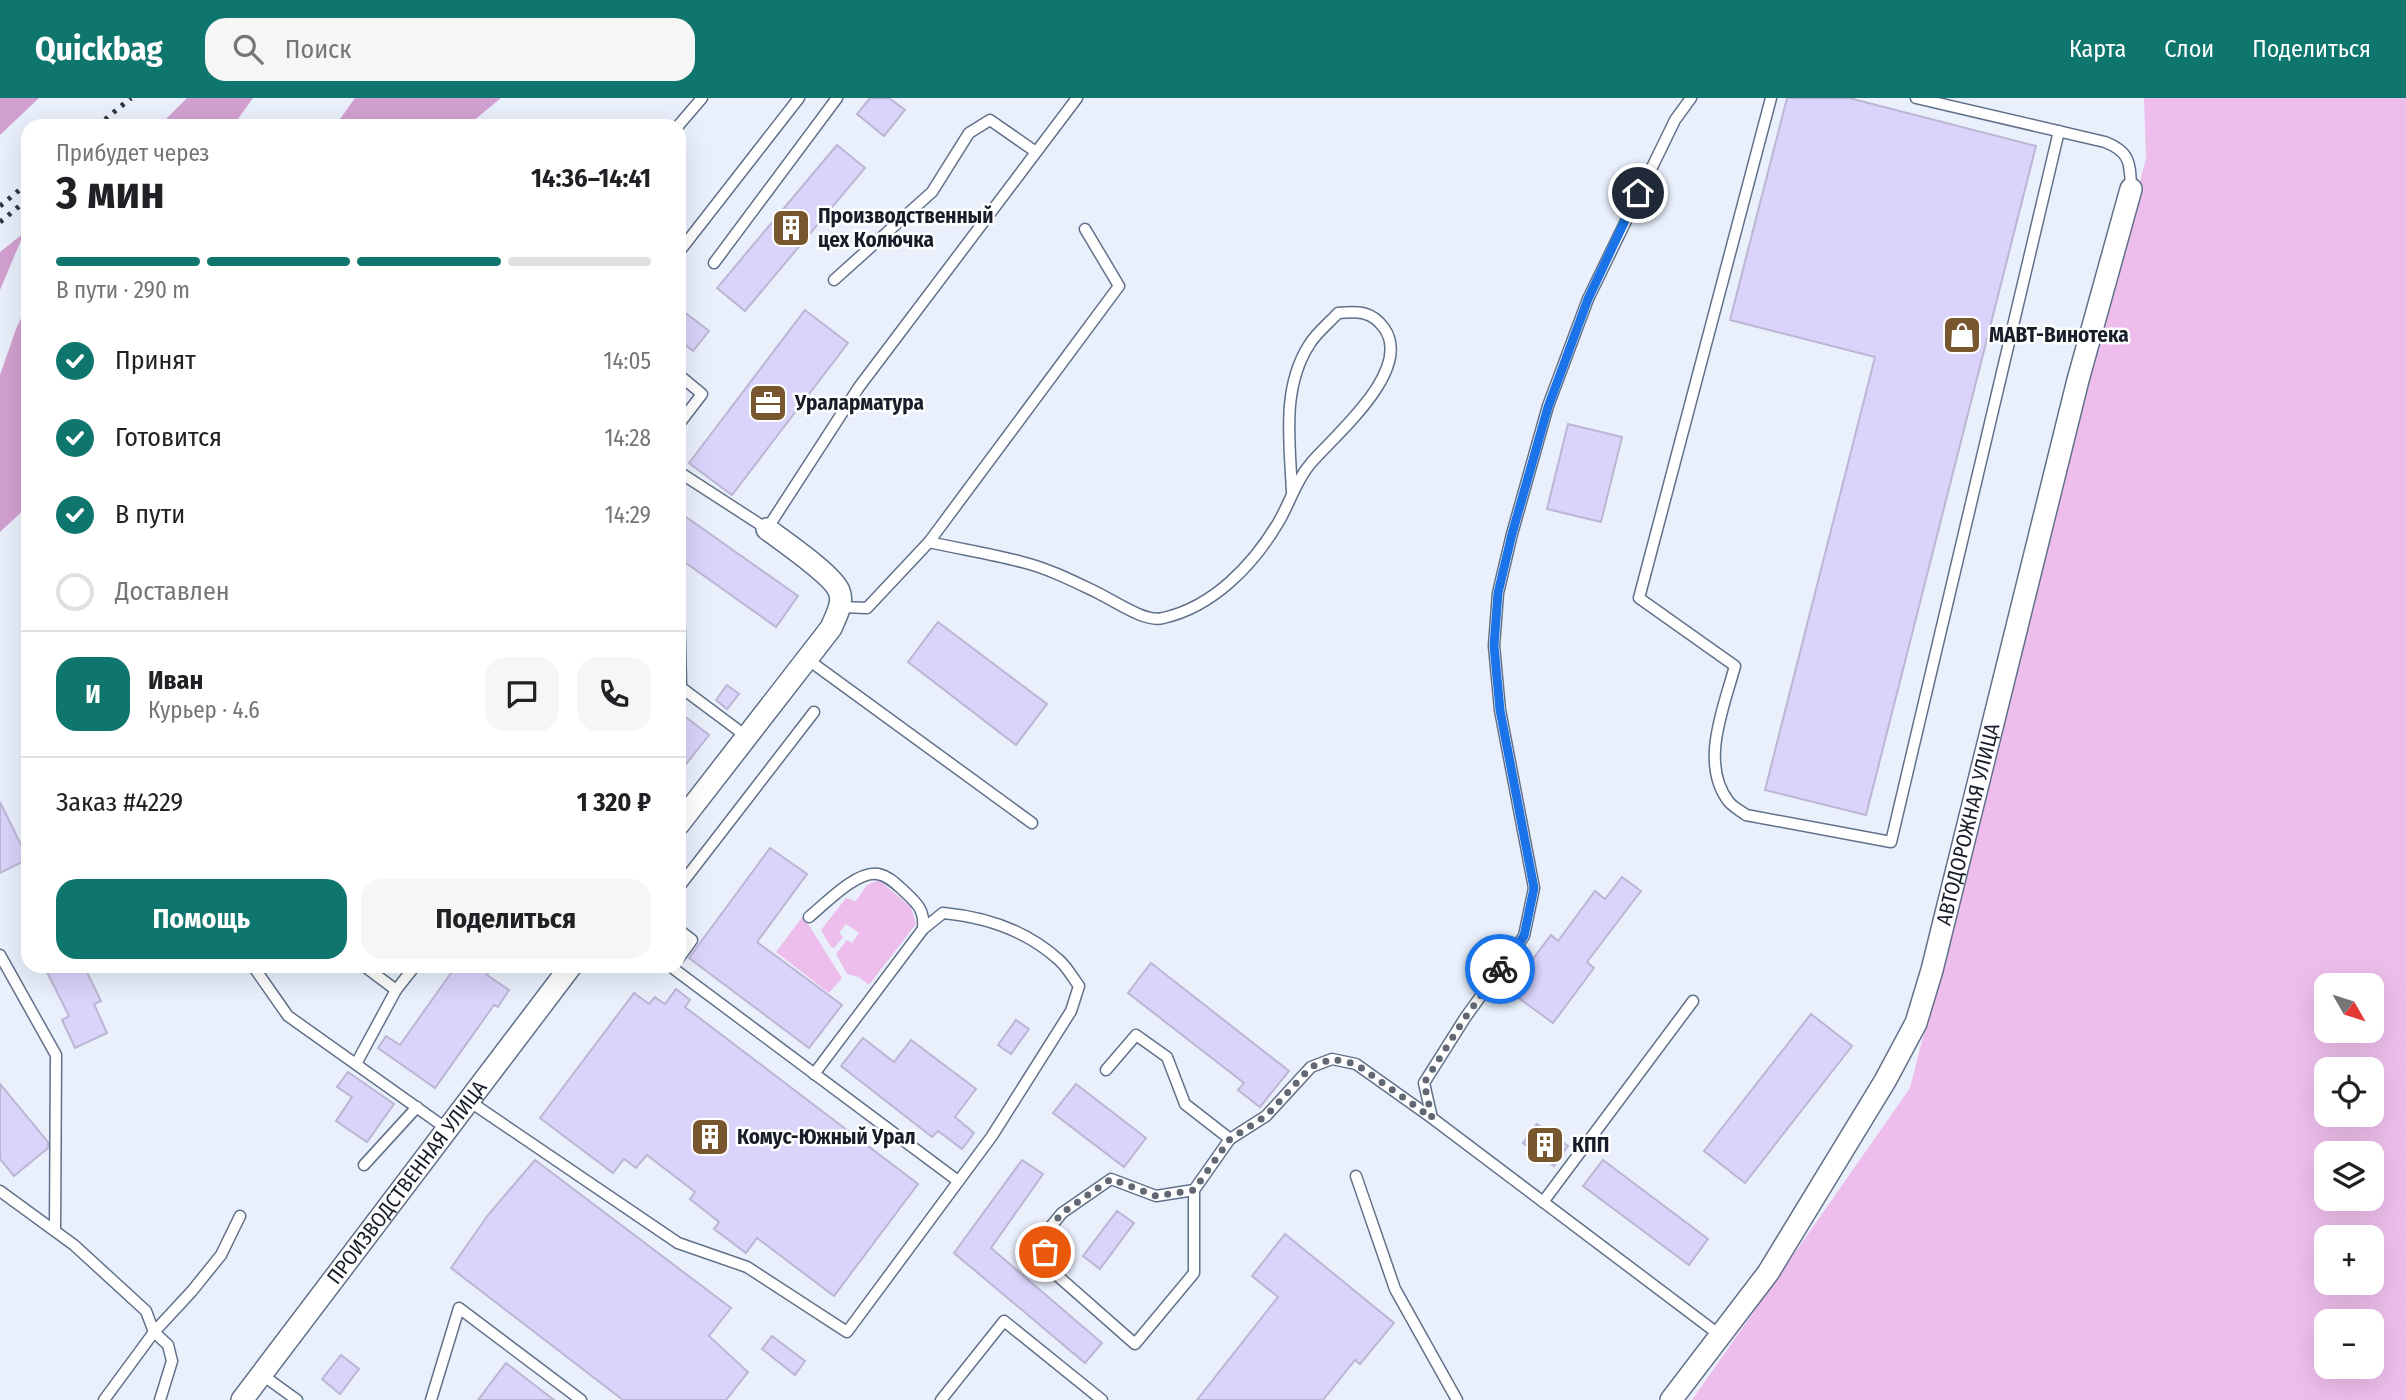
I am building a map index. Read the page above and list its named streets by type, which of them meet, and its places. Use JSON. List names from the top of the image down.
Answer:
{
  "streets": {
    "street": ["АВТОДОРОЖНАЯ УЛИЦА", "ПРОИЗВОДСТВЕННАЯ УЛИЦА"]
  },
  "places": {
    "building": ["Производственный цех Колючка", "Комус-Южный Урал", "КПП"],
    "shop": ["МАВТ-Винотека"],
    "office": ["Ураларматура"]
  },
  "north": "bottom right",
  "page": {
    "header": "Quickbag",
    "search": "Поиск",
    "nav": ["Карта", "Слои", "Поделиться"],
    "heading": ["3 мин", "Прибудет через", "14:36–14:41"],
    "panel": [
      "Иван",
      "Курьер · 4.6",
      "Заказ #4229",
      "1 320 ₽"
    ],
    "bar": "В пути · 290 m",
    "list": [
      ["Принят", "14:05"],
      ["Готовится", "14:28"],
      ["В пути", "14:29"],
      "Доставлен"
    ],
    "round": "И",
    "buttons": ["Помощь", "Поделиться"],
    "map_buttons": ["+", "−"]
  }
}
